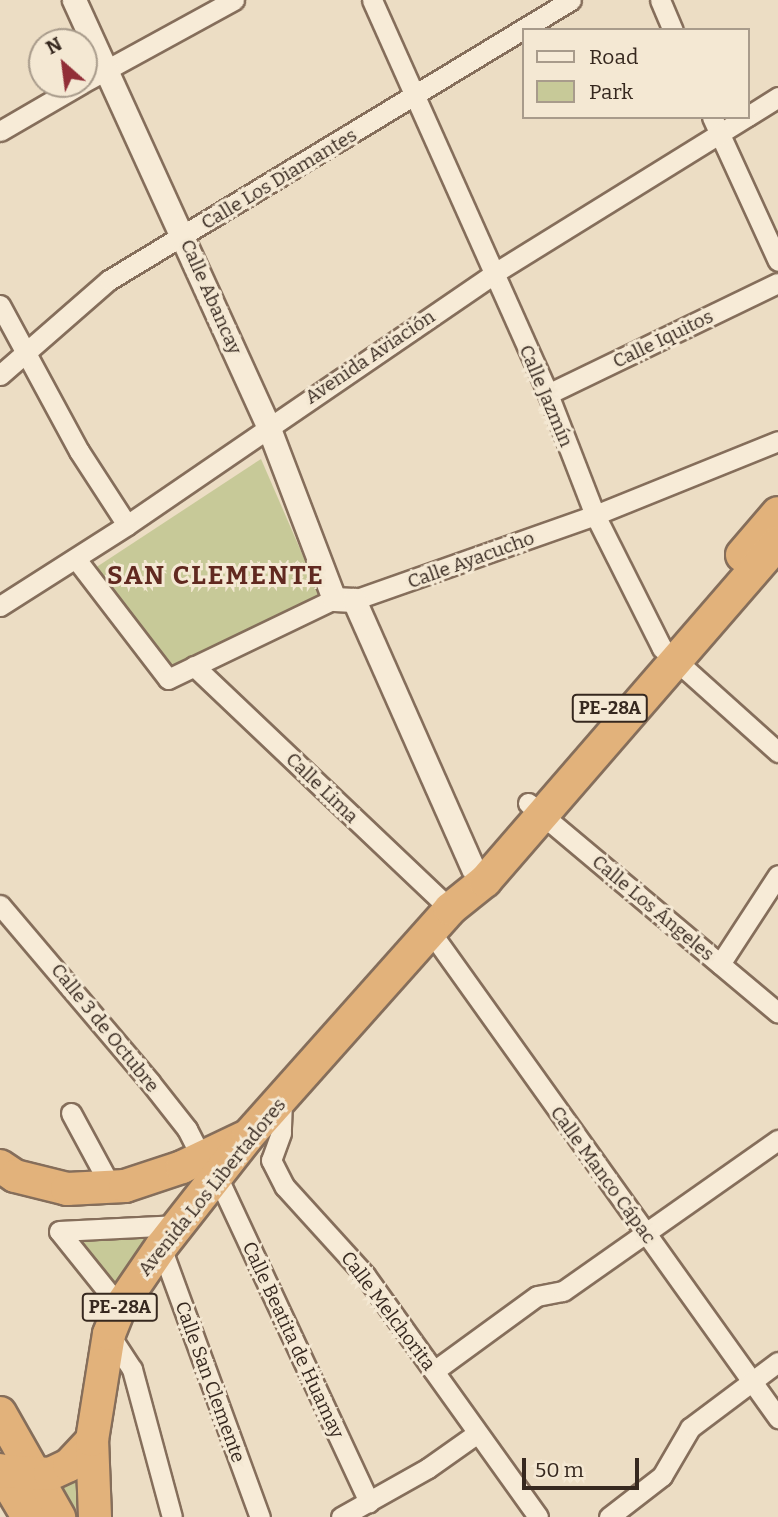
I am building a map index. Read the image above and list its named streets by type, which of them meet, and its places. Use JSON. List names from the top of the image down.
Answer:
{
  "streets": {
    "highway": ["PE-28A", "Avenida Los Libertadores"],
    "street": [
      "Calle Los Diamantes",
      "Calle Abancay",
      "Calle Iquitos",
      "Avenida Aviación",
      "Calle Jazmín",
      "Calle Ayacucho",
      "Calle Lima",
      "Calle Los Ángeles",
      "Calle 3 de Octubre",
      "Calle Manco Cápac",
      "Calle Melchorita",
      "Calle Beatita de Huamay",
      "Calle San Clemente"
    ]
  },
  "crossings": [
    ["Calle Los Diamantes", "Calle Abancay"],
    ["Calle Los Diamantes", "Calle Jazmín"],
    ["Calle Abancay", "Avenida Aviación"],
    ["Calle Abancay", "Calle Ayacucho"],
    ["Calle Abancay", "Avenida Los Libertadores"],
    ["Calle Iquitos", "Calle Jazmín"],
    ["Avenida Aviación", "Calle Jazmín"],
    ["Avenida Aviación", "Calle Ayacucho"],
    ["Calle Jazmín", "Calle Ayacucho"],
    ["Calle Jazmín", "Avenida Los Libertadores"],
    ["Calle Ayacucho", "Calle Lima"],
    ["Calle Lima", "Calle Manco Cápac"],
    ["Calle Lima", "Avenida Los Libertadores"],
    ["Calle Los Ángeles", "Avenida Los Libertadores"],
    ["Calle 3 de Octubre", "Avenida Los Libertadores"],
    ["Calle 3 de Octubre", "Calle Beatita de Huamay"],
    ["Calle Manco Cápac", "Avenida Los Libertadores"],
    ["Avenida Los Libertadores", "Calle Melchorita"],
    ["Avenida Los Libertadores", "Calle Beatita de Huamay"],
    ["Avenida Los Libertadores", "Calle San Clemente"]
  ],
  "districts": ["SAN CLEMENTE"],
  "legend": ["Road", "Park"],
  "scale_bar": "50 m",
  "north": "top left"
}
